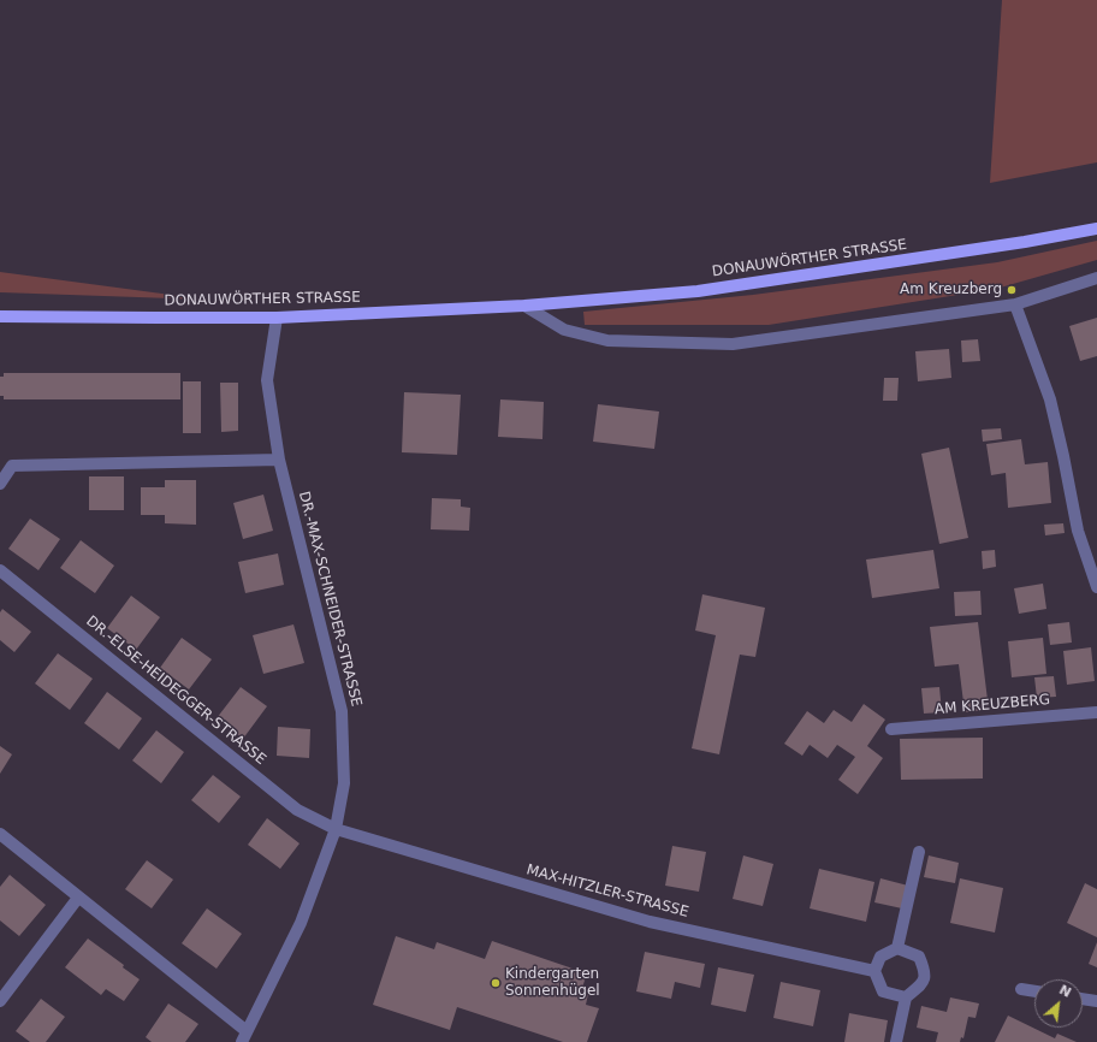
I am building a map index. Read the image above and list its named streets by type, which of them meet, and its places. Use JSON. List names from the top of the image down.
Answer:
{
  "streets": {
    "main road": ["DONAUWÖRTHER STRASSE"],
    "street": [
      "DR.-MAX-SCHNEIDER-STRASSE",
      "DR.-ELSE-HEIDEGGER-STRASSE",
      "AM KREUZBERG",
      "MAX-HITZLER-STRASSE"
    ]
  },
  "crossings": [
    ["DONAUWÖRTHER STRASSE", "DR.-MAX-SCHNEIDER-STRASSE"],
    ["DR.-MAX-SCHNEIDER-STRASSE", "DR.-ELSE-HEIDEGGER-STRASSE"],
    ["DR.-MAX-SCHNEIDER-STRASSE", "MAX-HITZLER-STRASSE"],
    ["DR.-ELSE-HEIDEGGER-STRASSE", "MAX-HITZLER-STRASSE"]
  ],
  "places": ["Am Kreuzberg", "Kindergarten Sonnenhügel"],
  "north": "top right"
}
